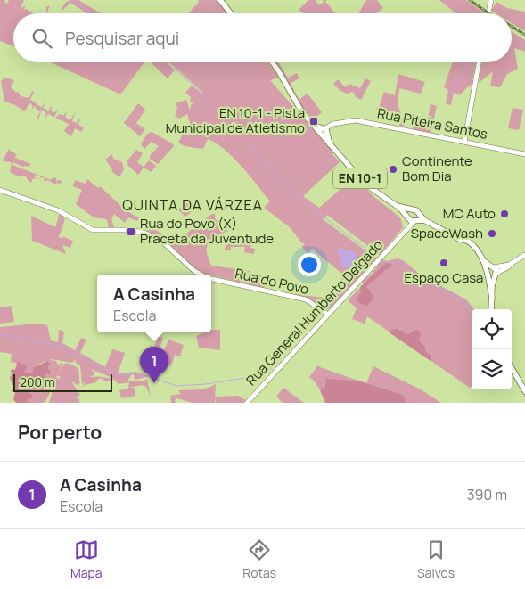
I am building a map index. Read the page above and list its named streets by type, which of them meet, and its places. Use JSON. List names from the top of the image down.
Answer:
{
  "streets": {
    "main road": ["EN 10-1"],
    "street": ["Rua Piteira Santos", "Rua do Povo", "Rua General Humberto Delgado"]
  },
  "crossings": [
    ["Rua Piteira Santos", "EN 10-1"],
    ["EN 10-1", "Rua General Humberto Delgado"],
    ["Rua do Povo", "Rua General Humberto Delgado"]
  ],
  "districts": ["QUINTA DA VÁRZEA"],
  "places": {
    "transit": ["EN 10-1 - Pista Municipal de Atletismo", "Rua do Povo (X) Praceta da Juventude"],
    "other": [
      "Continente Bom Dia",
      "MC Auto",
      "SpaceWash",
      "Espaço Casa"
    ]
  },
  "scale_bar": "200 m",
  "page": {
    "search": "Pesquisar aqui",
    "popup": ["A Casinha", "Escola"],
    "pins": "1",
    "scale": "200 m",
    "heading": "Por perto",
    "list": [
      {
        "mark": "1",
        "name": "A Casinha",
        "note": "Escola",
        "value": "390 m"
      }
    ],
    "nav": ["Mapa", "Rotas", "Salvos"]
  }
}
